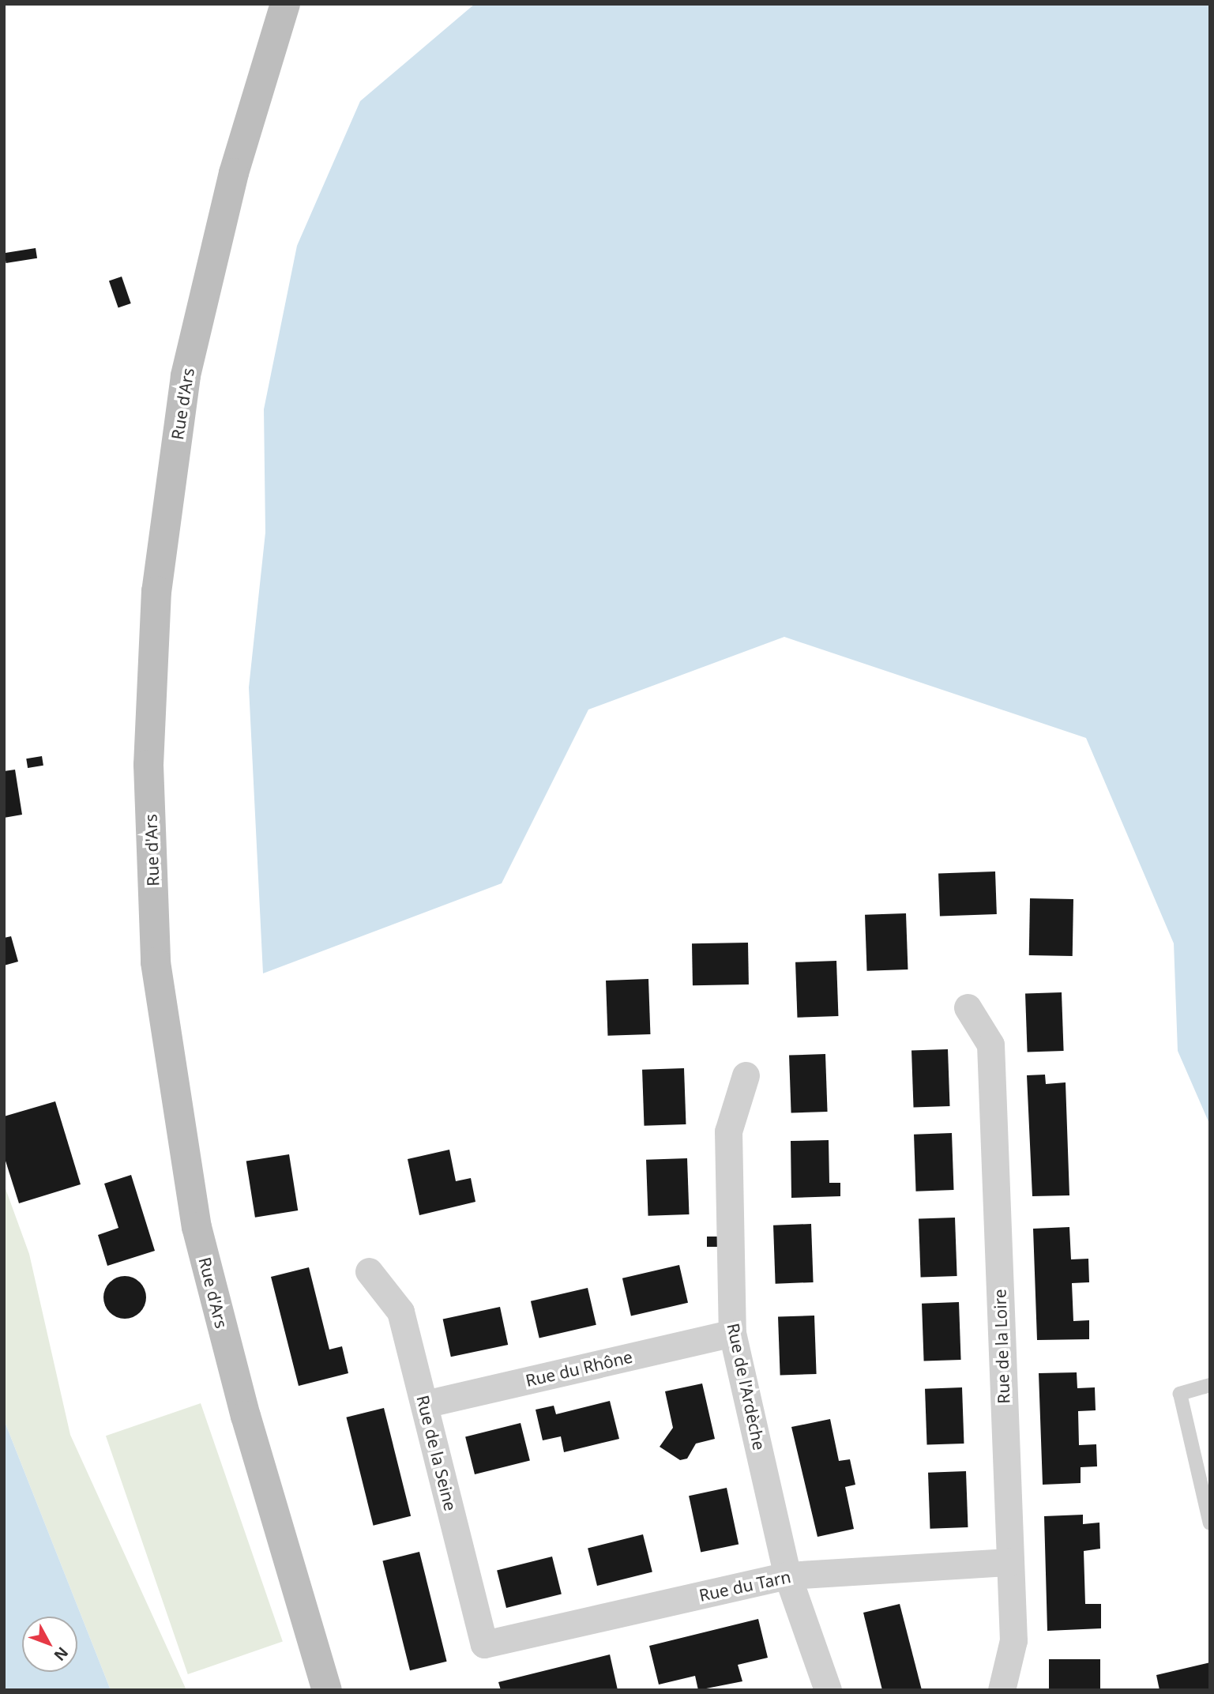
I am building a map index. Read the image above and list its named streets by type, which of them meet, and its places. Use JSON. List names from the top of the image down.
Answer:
{
  "streets": {
    "main road": ["Rue d'Ars"],
    "street": [
      "Rue de la Loire",
      "Rue du Rhône",
      "Rue de l'Ardèche",
      "Rue de la Seine",
      "Rue du Tarn"
    ]
  },
  "crossings": [
    ["Rue de la Loire", "Rue du Tarn"],
    ["Rue du Rhône", "Rue de l'Ardèche"],
    ["Rue du Rhône", "Rue de la Seine"],
    ["Rue de l'Ardèche", "Rue du Tarn"],
    ["Rue de la Seine", "Rue du Tarn"]
  ],
  "north": "bottom right"
}
